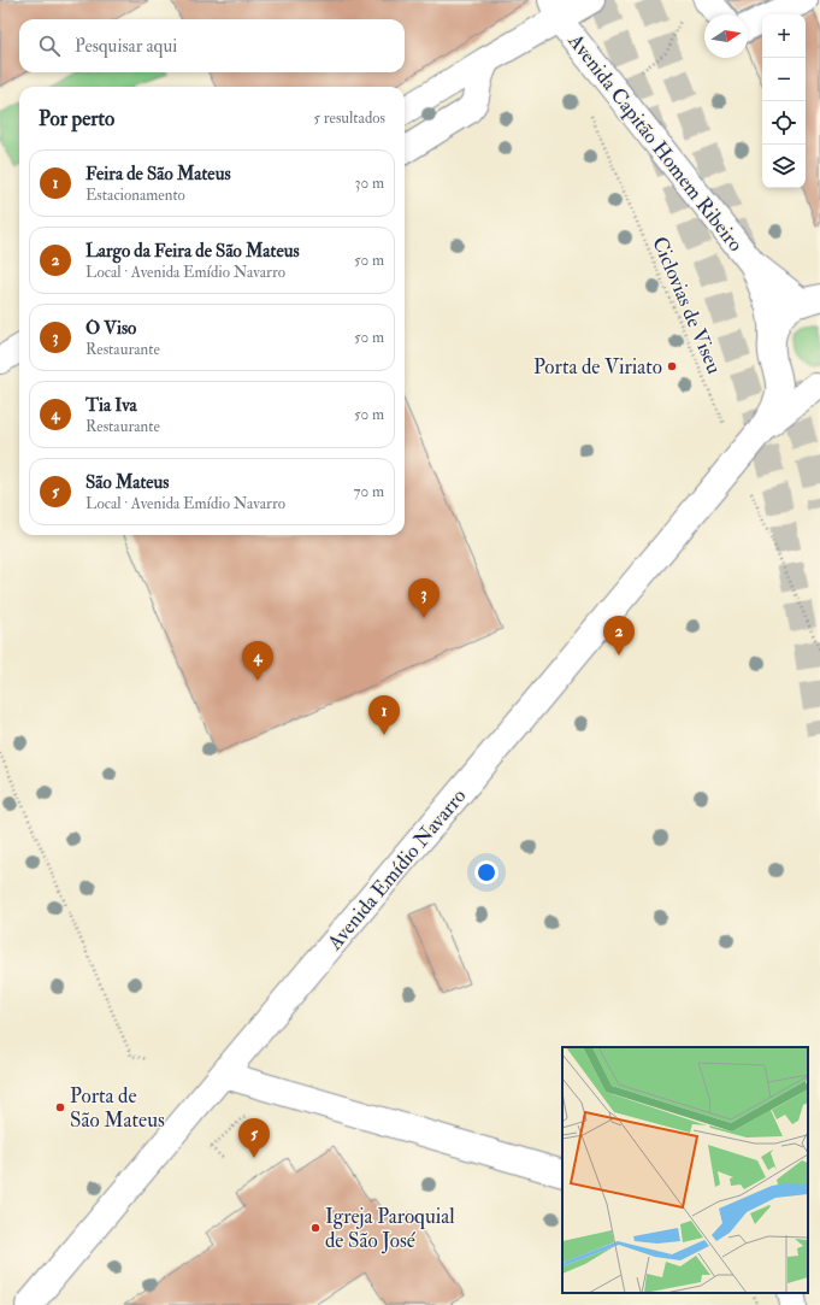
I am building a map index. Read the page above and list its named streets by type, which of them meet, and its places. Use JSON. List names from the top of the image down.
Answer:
{
  "streets": {
    "main road": ["Avenida Capitão Homem Ribeiro", "Avenida Emídio Navarro"],
    "path": ["Ciclovias de Viseu"]
  },
  "crossings": [
    ["Avenida Capitão Homem Ribeiro", "Ciclovias de Viseu"],
    ["Ciclovias de Viseu", "Avenida Emídio Navarro"]
  ],
  "places": ["Porta de Viriato", "Porta de São Mateus", "Igreja Paroquial de São José"],
  "north": "right",
  "page": {
    "map_buttons": ["+", "−"],
    "search": "Pesquisar aqui",
    "heading": ["Por perto", "5 resultados"],
    "list": [
      {
        "mark": "1",
        "name": "Feira de São Mateus",
        "note": "Estacionamento",
        "value": "30 m"
      },
      {
        "mark": "2",
        "name": "Largo da Feira de São Mateus",
        "note": "Local · Avenida Emídio Navarro",
        "value": "50 m"
      },
      {
        "mark": "3",
        "name": "O Viso",
        "note": "Restaurante",
        "value": "50 m"
      },
      {
        "mark": "4",
        "name": "Tia Iva",
        "note": "Restaurante",
        "value": "50 m"
      },
      {
        "mark": "5",
        "name": "São Mateus",
        "note": "Local · Avenida Emídio Navarro",
        "value": "70 m"
      }
    ],
    "pins": [
      "3",
      "2",
      "4",
      "1",
      "5"
    ]
  }
}
